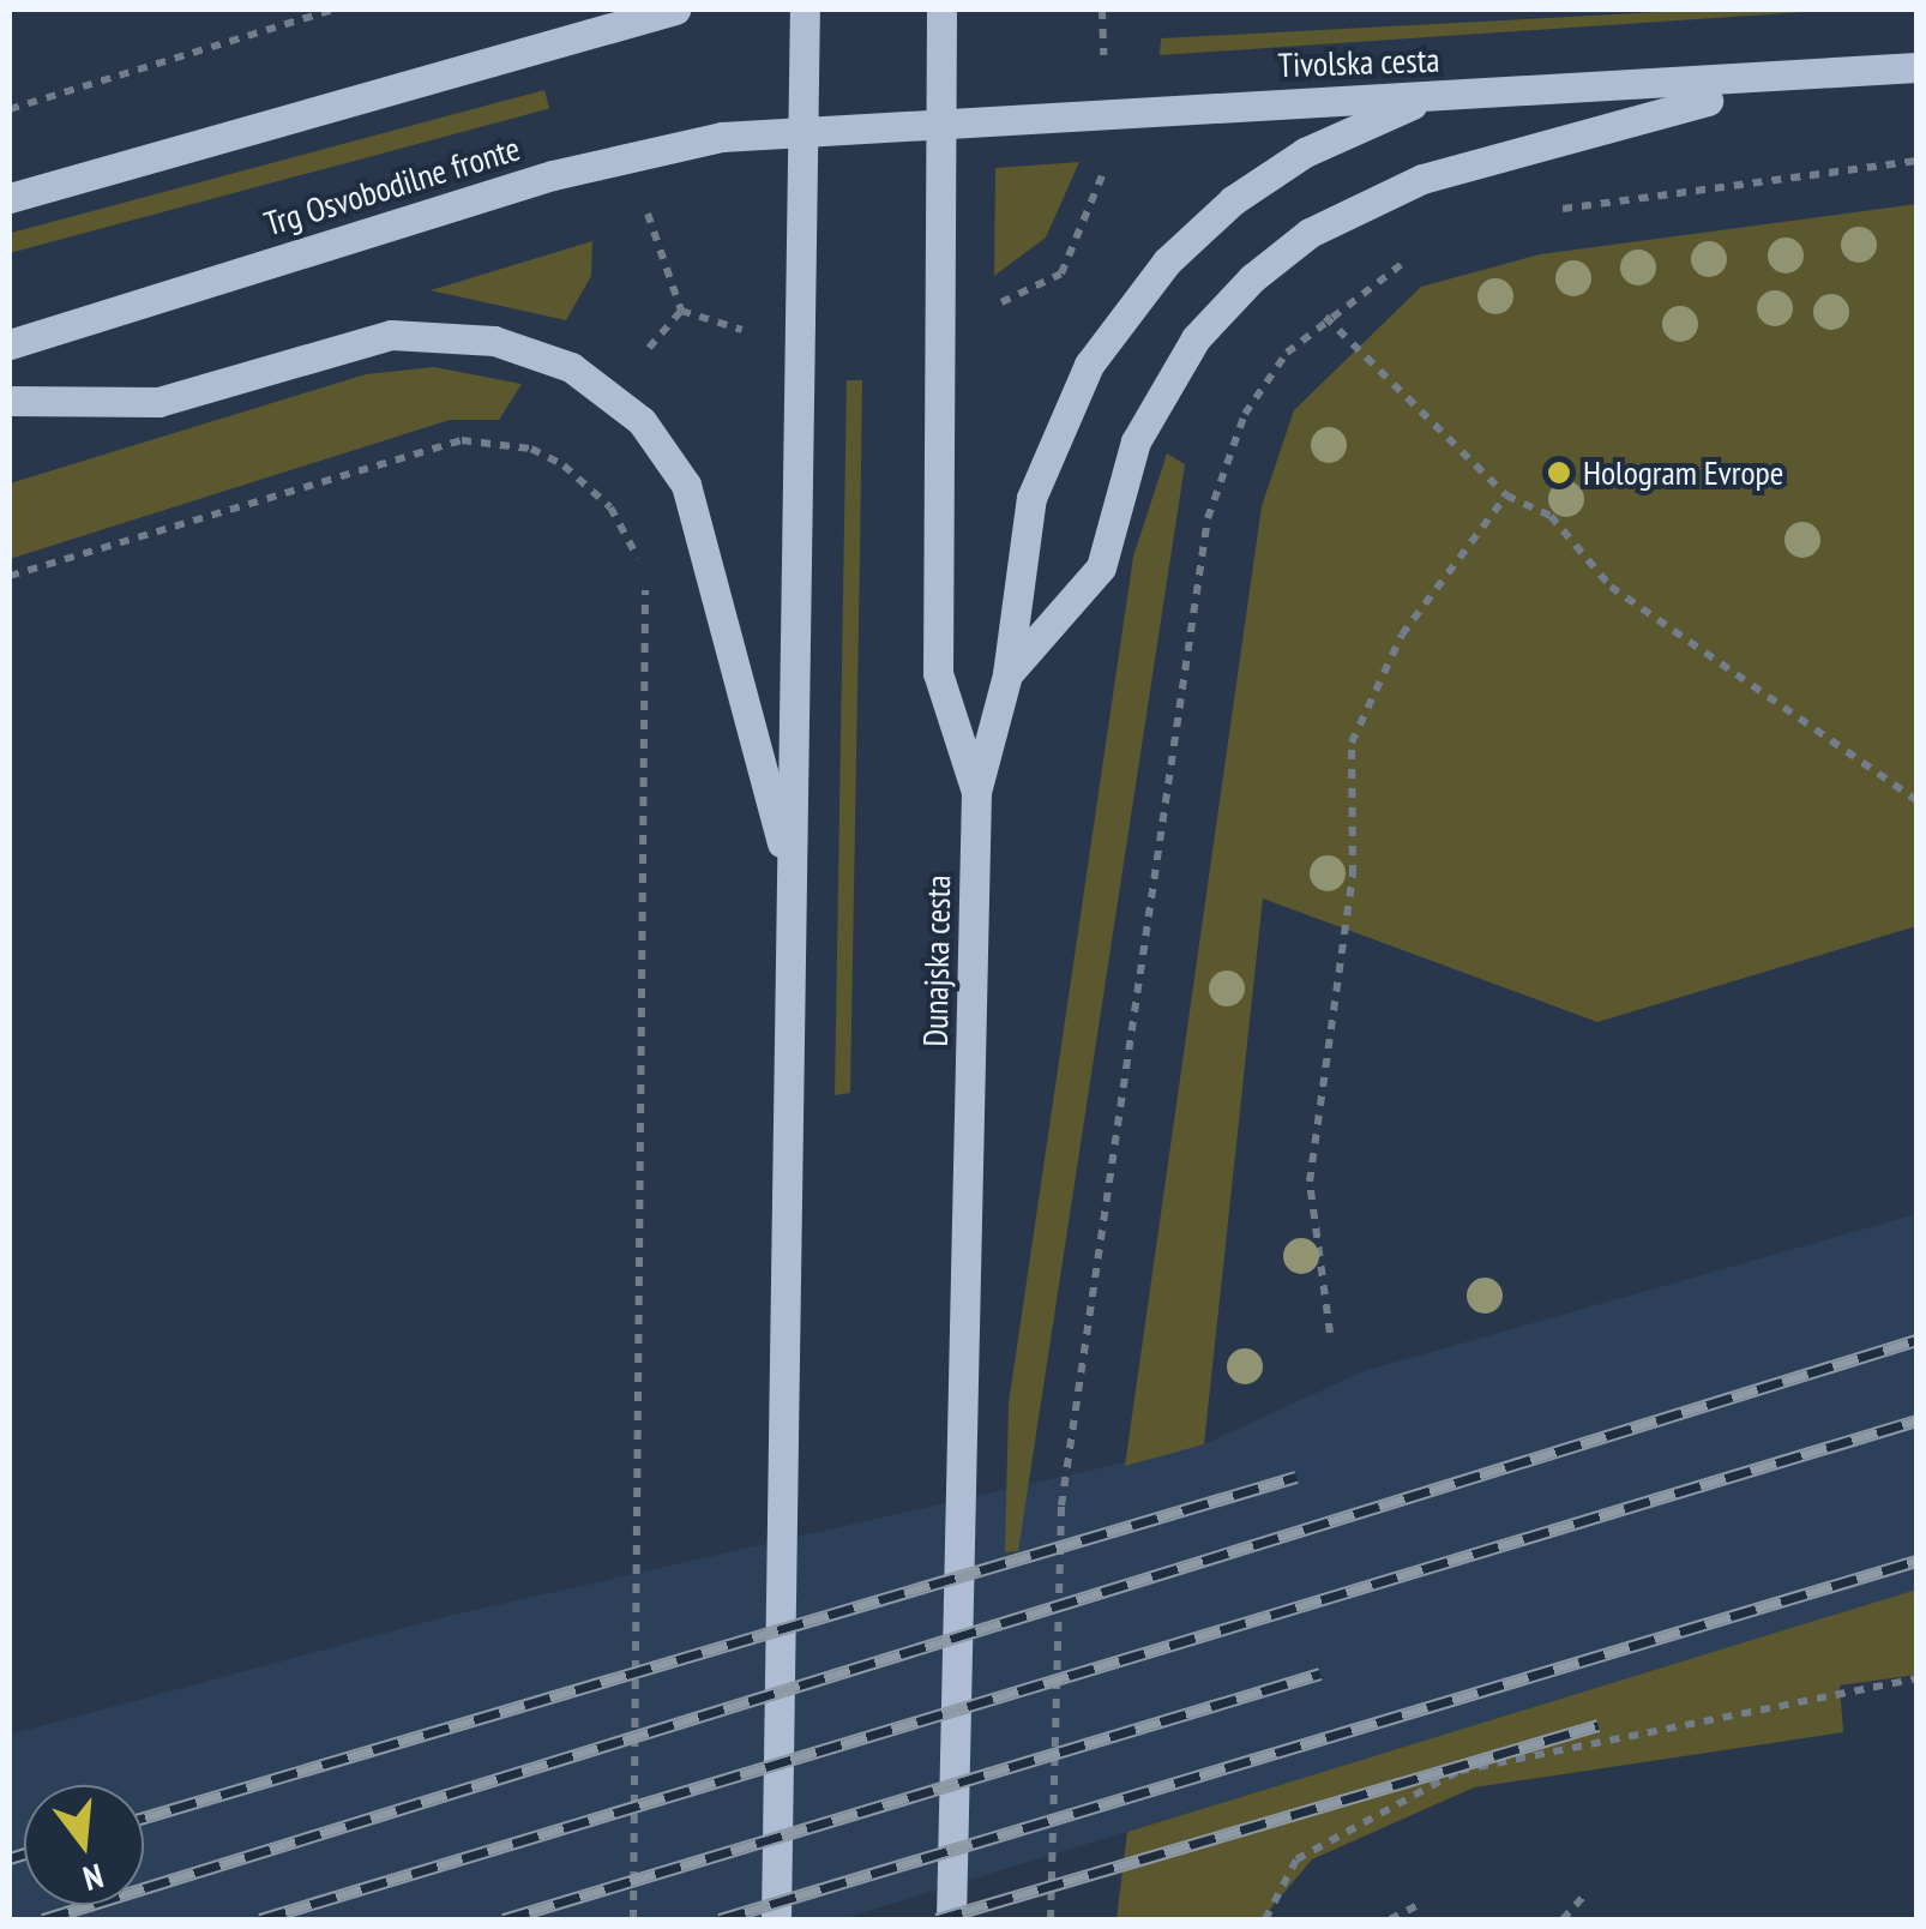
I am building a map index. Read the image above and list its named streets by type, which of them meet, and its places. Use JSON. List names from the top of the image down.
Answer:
{
  "streets": {
    "main road": ["Tivolska cesta", "Trg Osvobodilne fronte", "Dunajska cesta"]
  },
  "crossings": [
    ["Tivolska cesta", "Trg Osvobodilne fronte"],
    ["Tivolska cesta", "Dunajska cesta"]
  ],
  "places": ["Hologram Evrope"],
  "north": "bottom"
}
